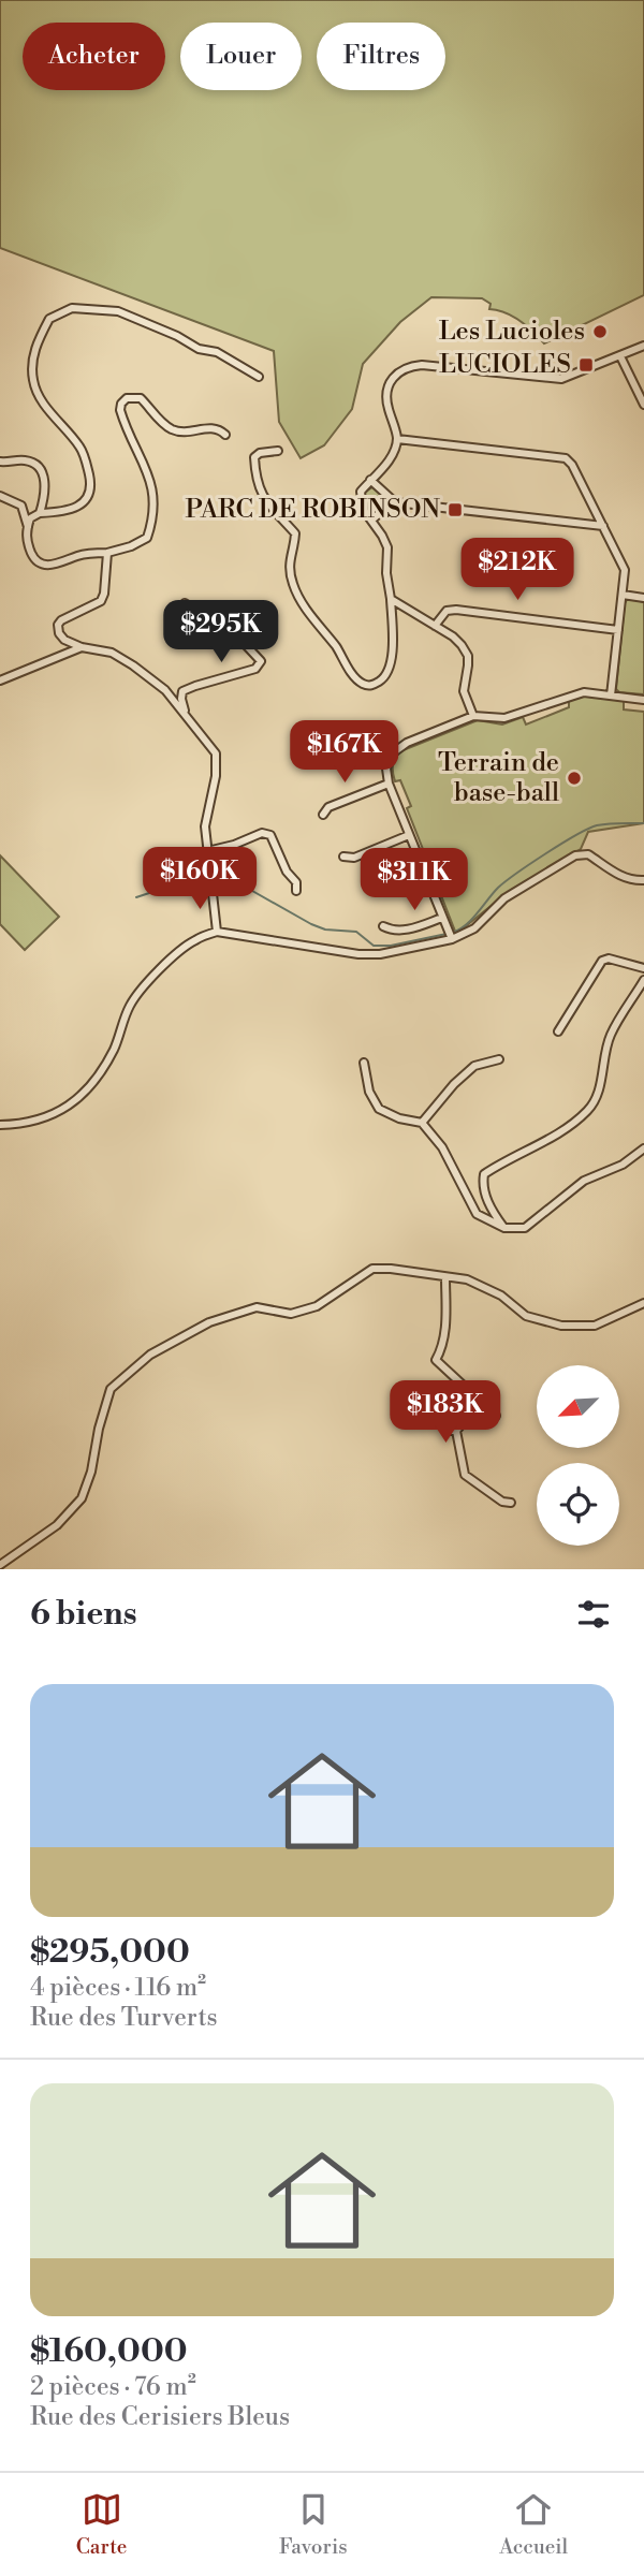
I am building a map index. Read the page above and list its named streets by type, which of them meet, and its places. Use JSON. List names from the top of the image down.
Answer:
{
  "places": {
    "other": ["Les Lucioles", "Terrain de base-ball"],
    "transit": ["LUCIOLES", "PARC DE ROBINSON"]
  },
  "north": "bottom left",
  "page": {
    "chip": ["Acheter", "Louer", "Filtres"],
    "price": [
      "$212K",
      "$295K",
      "$167K",
      "$160K",
      "$311K",
      "$183K"
    ],
    "heading": "6 biens",
    "list": [
      {
        "name": "$295,000",
        "note": "4 pièces · 116 m² · Rue des Turverts"
      },
      {
        "name": "$160,000",
        "note": "2 pièces · 76 m² · Rue des Cerisiers Bleus"
      }
    ],
    "tabs": ["Carte", "Favoris", "Accueil"]
  }
}
